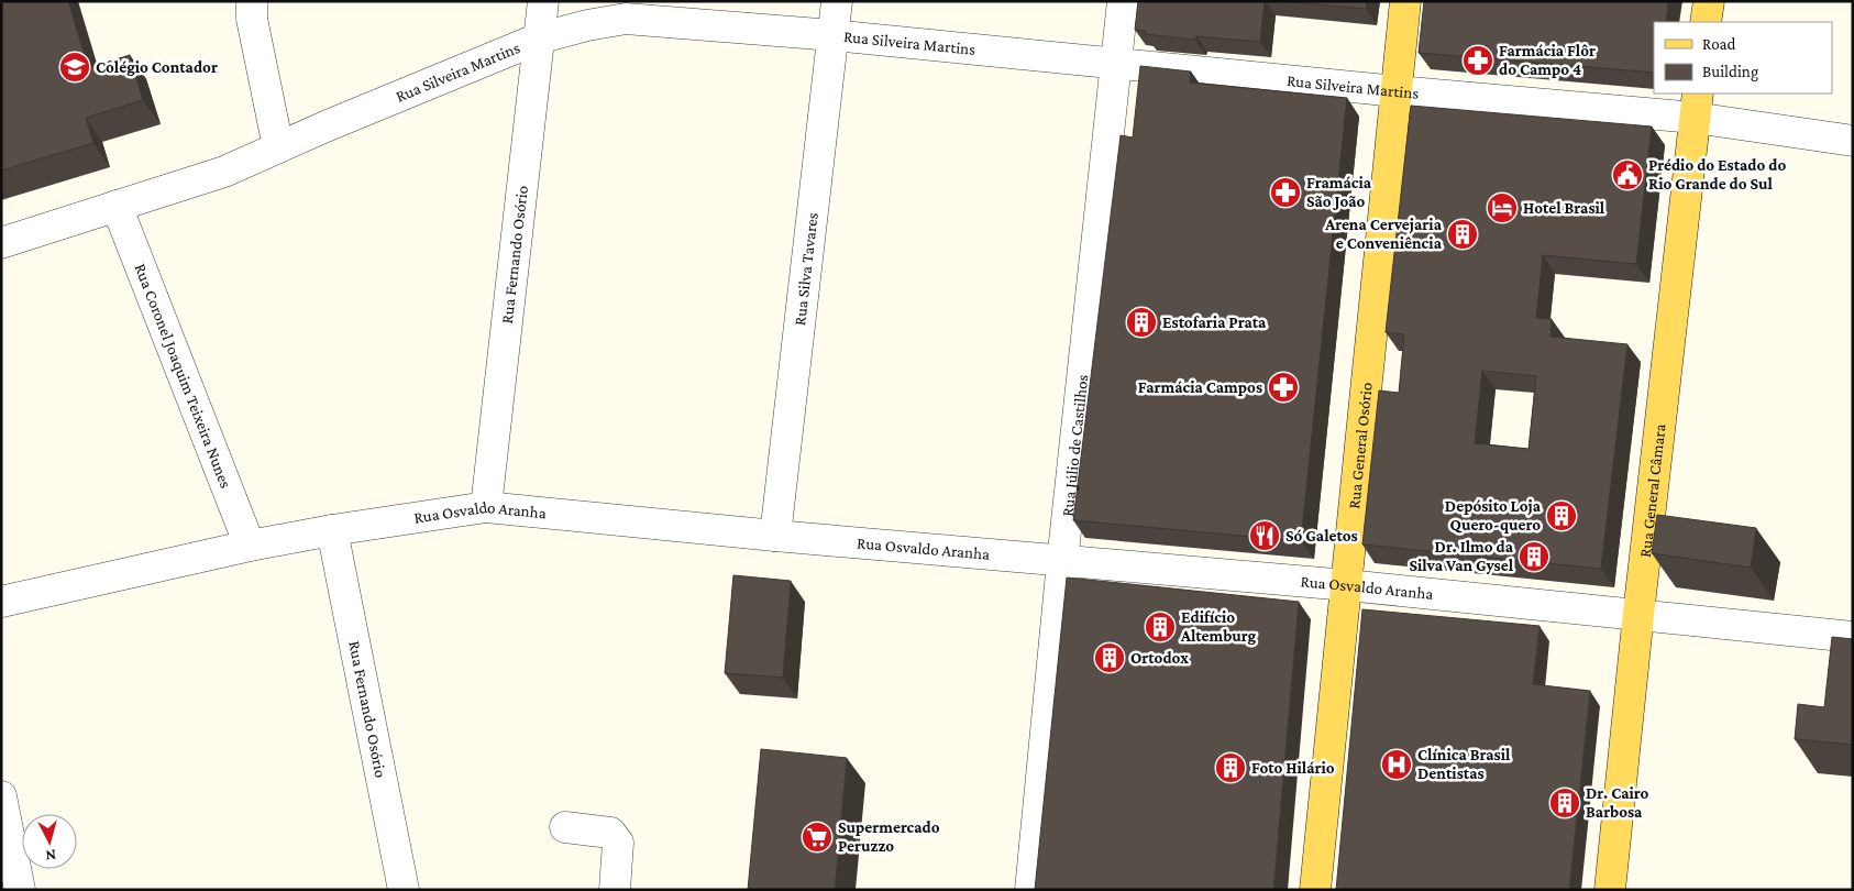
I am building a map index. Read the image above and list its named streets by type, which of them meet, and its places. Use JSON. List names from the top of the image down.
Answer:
{
  "streets": {
    "main road": ["Rua General Osório", "Rua General Câmara"],
    "street": [
      "Rua Silveira Martins",
      "Rua Fernando Osório",
      "Rua Silva Tavares",
      "Rua Coronel Joaquim Teixeira Nunes",
      "Rua Júlio de Castilhos",
      "Rua Osvaldo Aranha"
    ]
  },
  "crossings": [
    ["Rua Silveira Martins", "Rua Fernando Osório"],
    ["Rua Silveira Martins", "Rua Silva Tavares"],
    ["Rua Silveira Martins", "Rua Coronel Joaquim Teixeira Nunes"],
    ["Rua Silveira Martins", "Rua Júlio de Castilhos"],
    ["Rua Silveira Martins", "Rua General Osório"],
    ["Rua Silveira Martins", "Rua General Câmara"],
    ["Rua Fernando Osório", "Rua Osvaldo Aranha"],
    ["Rua Silva Tavares", "Rua Osvaldo Aranha"],
    ["Rua Coronel Joaquim Teixeira Nunes", "Rua Osvaldo Aranha"],
    ["Rua Júlio de Castilhos", "Rua Osvaldo Aranha"],
    ["Rua General Osório", "Rua Osvaldo Aranha"],
    ["Rua General Câmara", "Rua Osvaldo Aranha"]
  ],
  "places": {
    "pharmacy": ["Farmácia Flôr do Campo 4", "Framácia São João", "Farmácia Campos"],
    "school or university": ["Colégio Contador"],
    "public building": ["Prédio do Estado do Rio Grande do Sul"],
    "hotel": ["Hotel Brasil"],
    "building": [
      "Arena Cervejaria e Conveniência",
      "Estofaria Prata",
      "Depósito Loja Quero-quero",
      "Dr. Ilmo da Silva Van Gysel",
      "Edifício Altemburg",
      "Ortodox",
      "Foto Hilário",
      "Dr. Cairo Barbosa"
    ],
    "restaurant": ["Só Galetos"],
    "hospital": ["Clínica Brasil Dentistas"],
    "supermarket": ["Supermercado Peruzzo"]
  },
  "legend": ["Road", "Building"],
  "north": "bottom"
}
